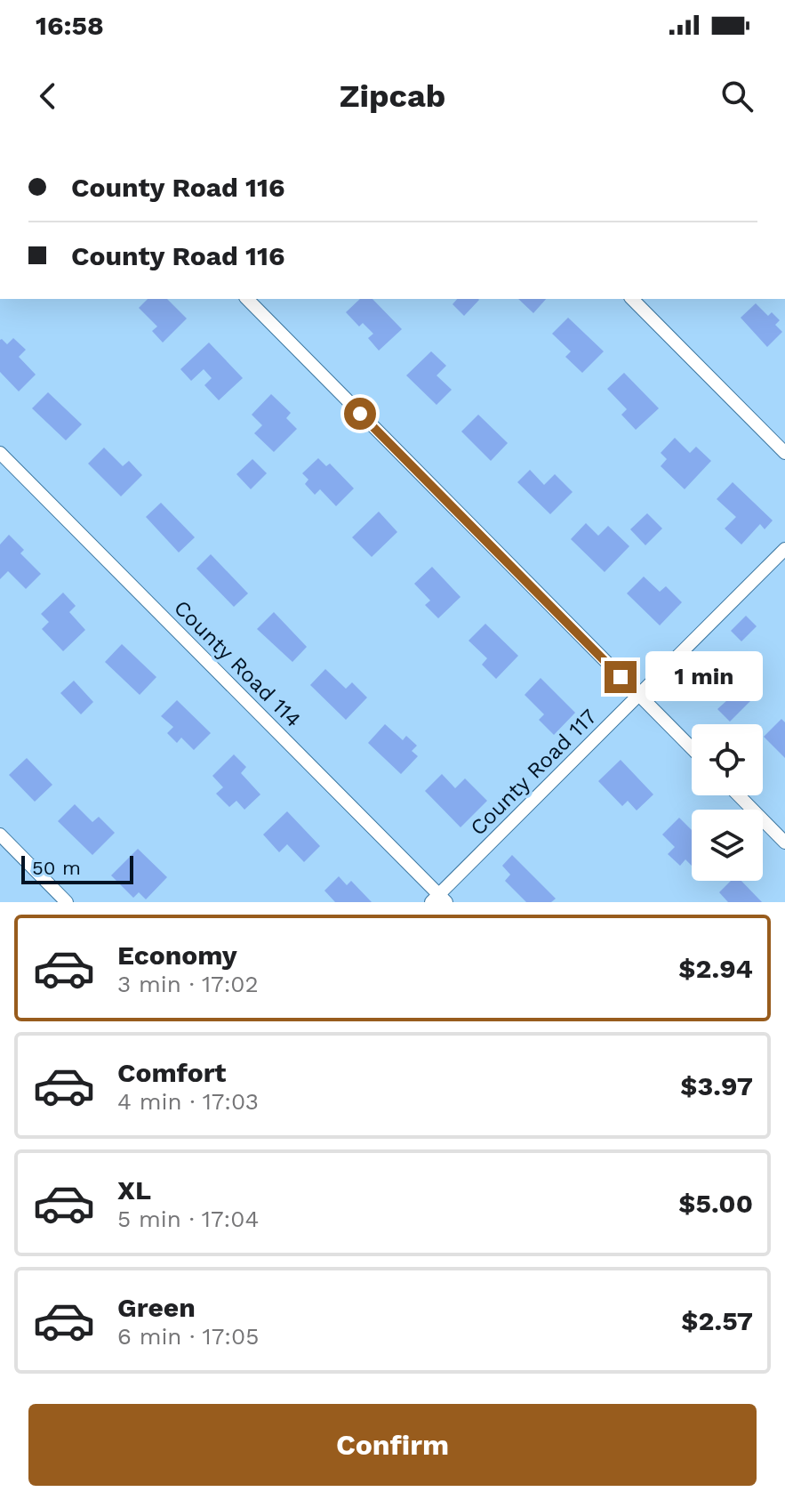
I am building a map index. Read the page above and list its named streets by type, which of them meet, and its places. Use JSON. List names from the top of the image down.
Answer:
{
  "streets": {
    "street": ["County Road 114", "County Road 117"]
  },
  "crossings": [
    ["County Road 114", "County Road 117"]
  ],
  "scale_bar": "50 m",
  "page": {
    "status": "16:58",
    "header": "Zipcab",
    "banner": ["County Road 116", "County Road 116"],
    "bubble": "1 min",
    "scale": "50 m",
    "list": [
      {
        "name": "Economy",
        "note": "3 min · 17:02",
        "value": "$2.94"
      },
      {
        "name": "Comfort",
        "note": "4 min · 17:03",
        "value": "$3.97"
      },
      {
        "name": "XL",
        "note": "5 min · 17:04",
        "value": "$5.00"
      },
      {
        "name": "Green",
        "note": "6 min · 17:05",
        "value": "$2.57"
      }
    ],
    "buttons": "Confirm"
  }
}
